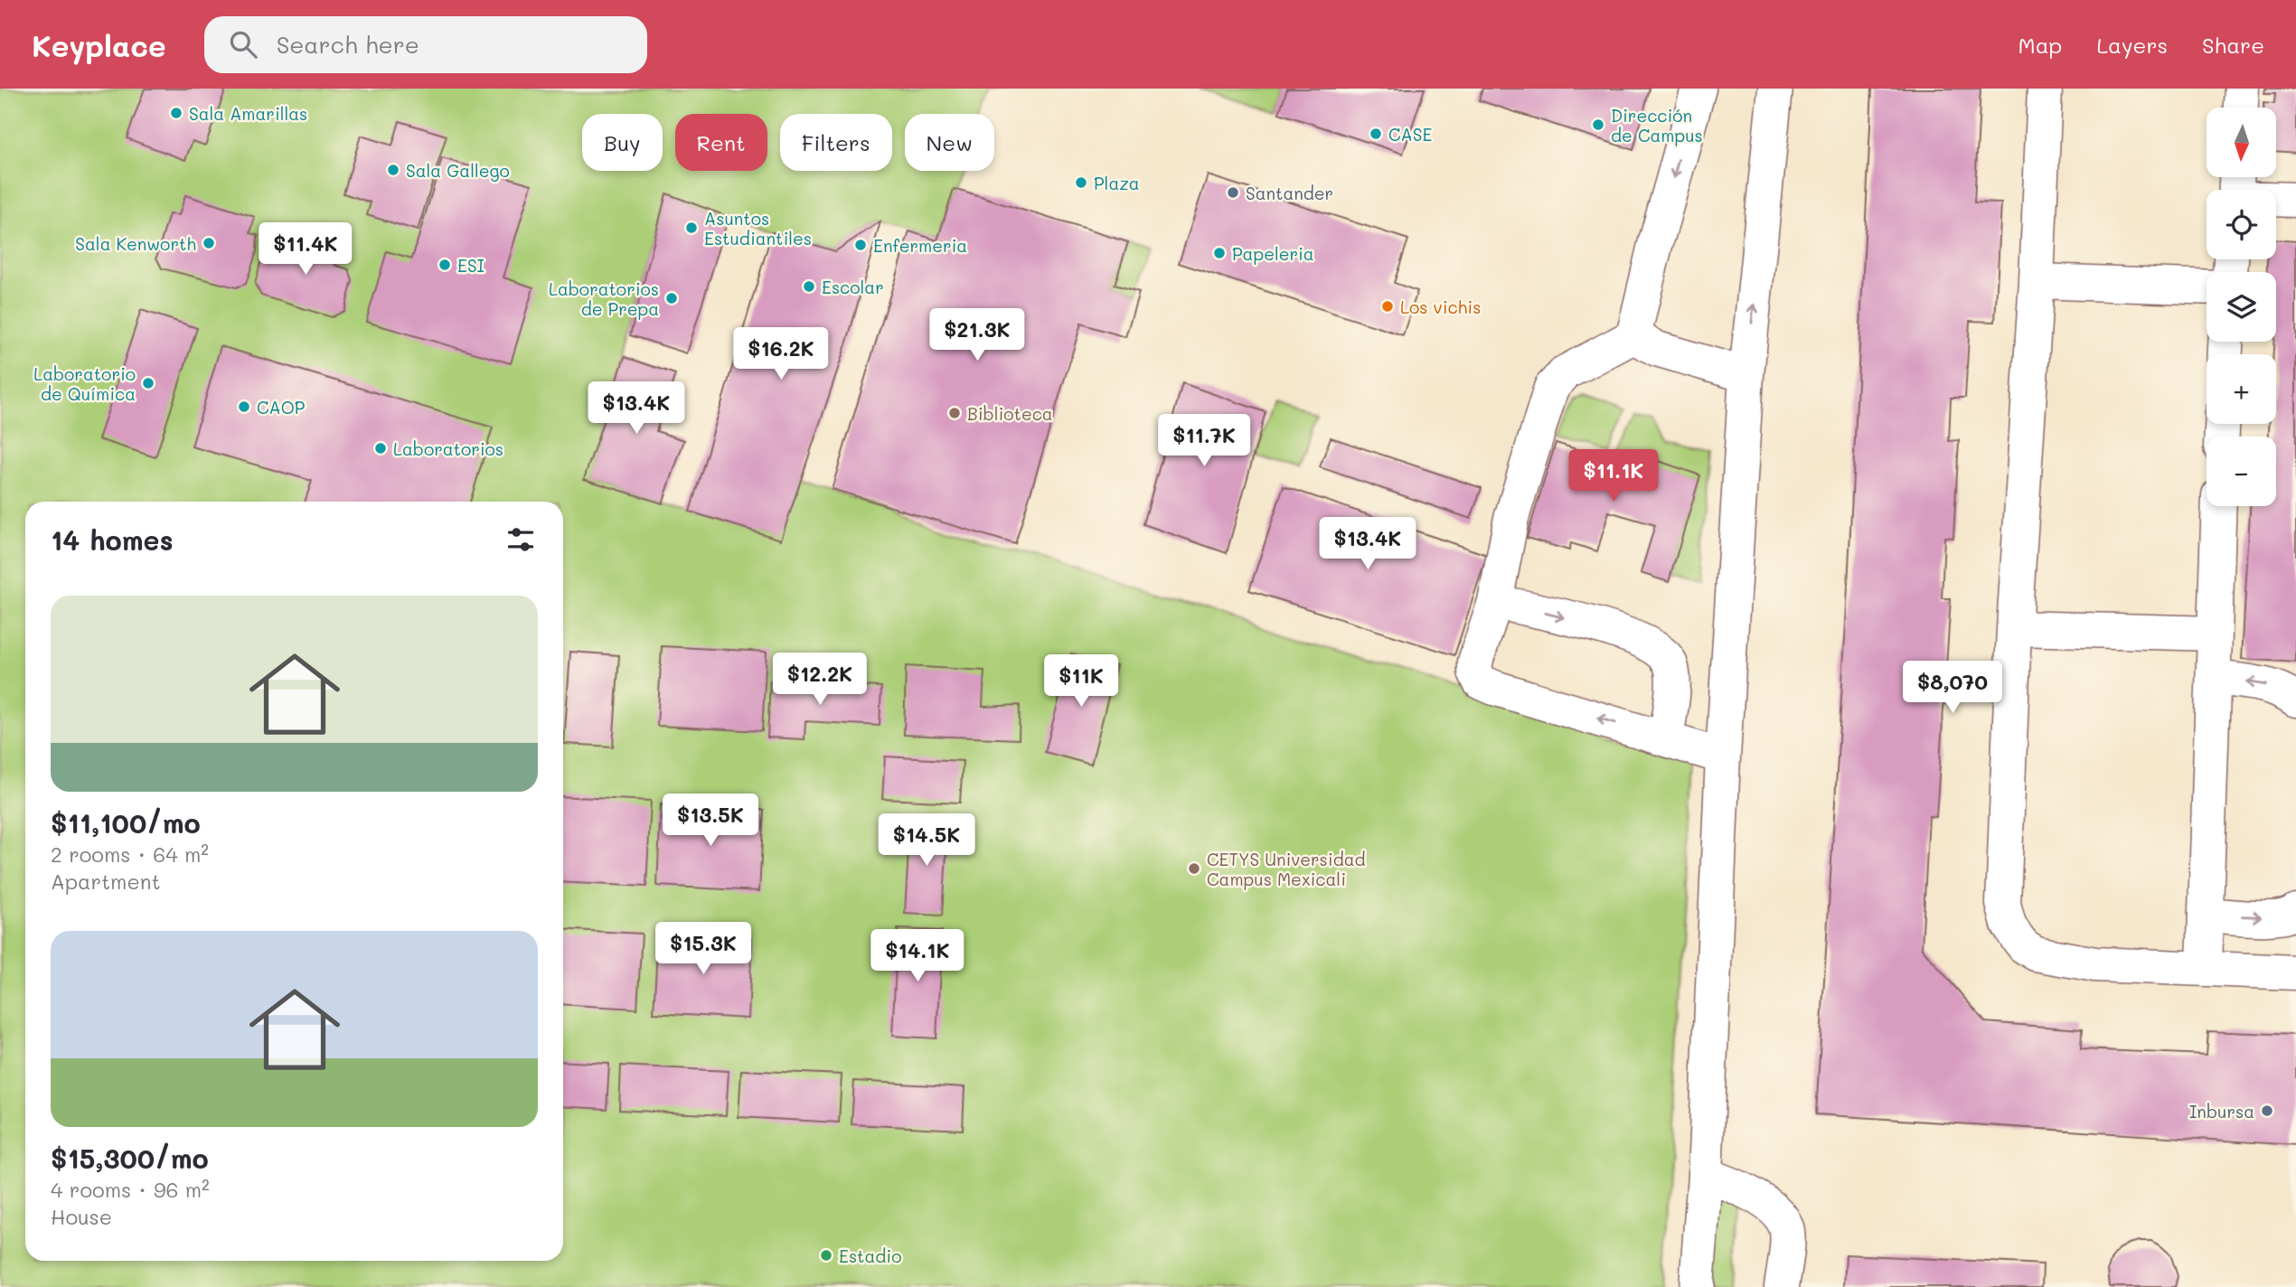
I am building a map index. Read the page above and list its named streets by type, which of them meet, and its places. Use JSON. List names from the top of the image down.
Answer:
{
  "places": [
    "Sala Amarillas",
    "Dirección de Campus",
    "CASE",
    "Sala Gallego",
    "Plaza",
    "Santander",
    "Asuntos Estudiantiles",
    "Sala Kenworth",
    "Enfermeria",
    "Papeleria",
    "ESI",
    "Escolar",
    "Laboratorios de Prepa",
    "Los vichis",
    "Laboratorio de Química",
    "CAOP",
    "Biblioteca",
    "Laboratorios",
    "CETYS Universidad Campus Mexicali",
    "Inbursa",
    "Estadio"
  ],
  "north": "bottom",
  "page": {
    "header": "Keyplace",
    "search": "Search here",
    "nav": ["Map", "Layers", "Share"],
    "map_buttons": ["+", "−"],
    "chip": [
      "Buy",
      "Rent",
      "Filters",
      "New"
    ],
    "price": [
      "$11.4K",
      "$21.3K",
      "$16.2K",
      "$13.4K",
      "$11.7K",
      "$11.1K",
      "$13.4K",
      "$12.2K",
      "$11K",
      "$8,070",
      "$13.5K",
      "$14.5K",
      "$15.3K",
      "$14.1K"
    ],
    "heading": "14 homes",
    "list": [
      {
        "name": "$11,100/mo",
        "note": "2 rooms · 64 m² · Apartment"
      },
      {
        "name": "$15,300/mo",
        "note": "4 rooms · 96 m² · House"
      }
    ]
  }
}
